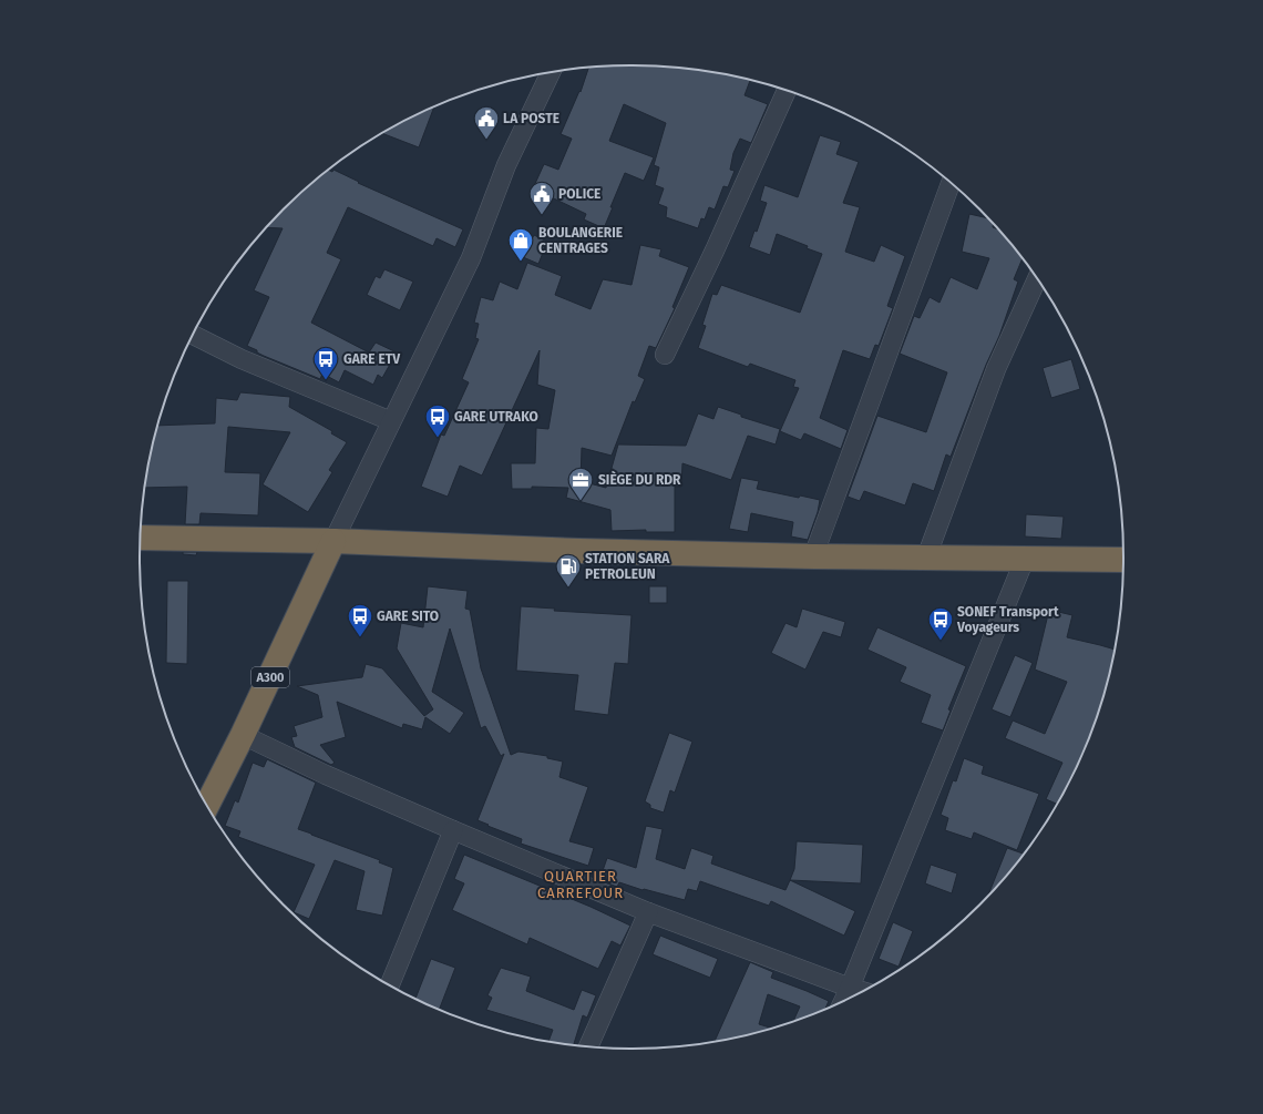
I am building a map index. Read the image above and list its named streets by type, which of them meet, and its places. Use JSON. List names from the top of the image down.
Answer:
{
  "streets": {
    "highway": ["A300"]
  },
  "districts": ["QUARTIER CARREFOUR"],
  "places": {
    "public building": ["LA POSTE", "POLICE"],
    "shop": ["BOULANGERIE CENTRAGES"],
    "bus stop": [
      "GARE ETV",
      "GARE UTRAKO",
      "GARE SITO",
      "SONEF Transport Voyageurs"
    ],
    "office": ["SIÈGE DU RDR"],
    "fuel station": ["STATION SARA PETROLEUN"]
  }
}
